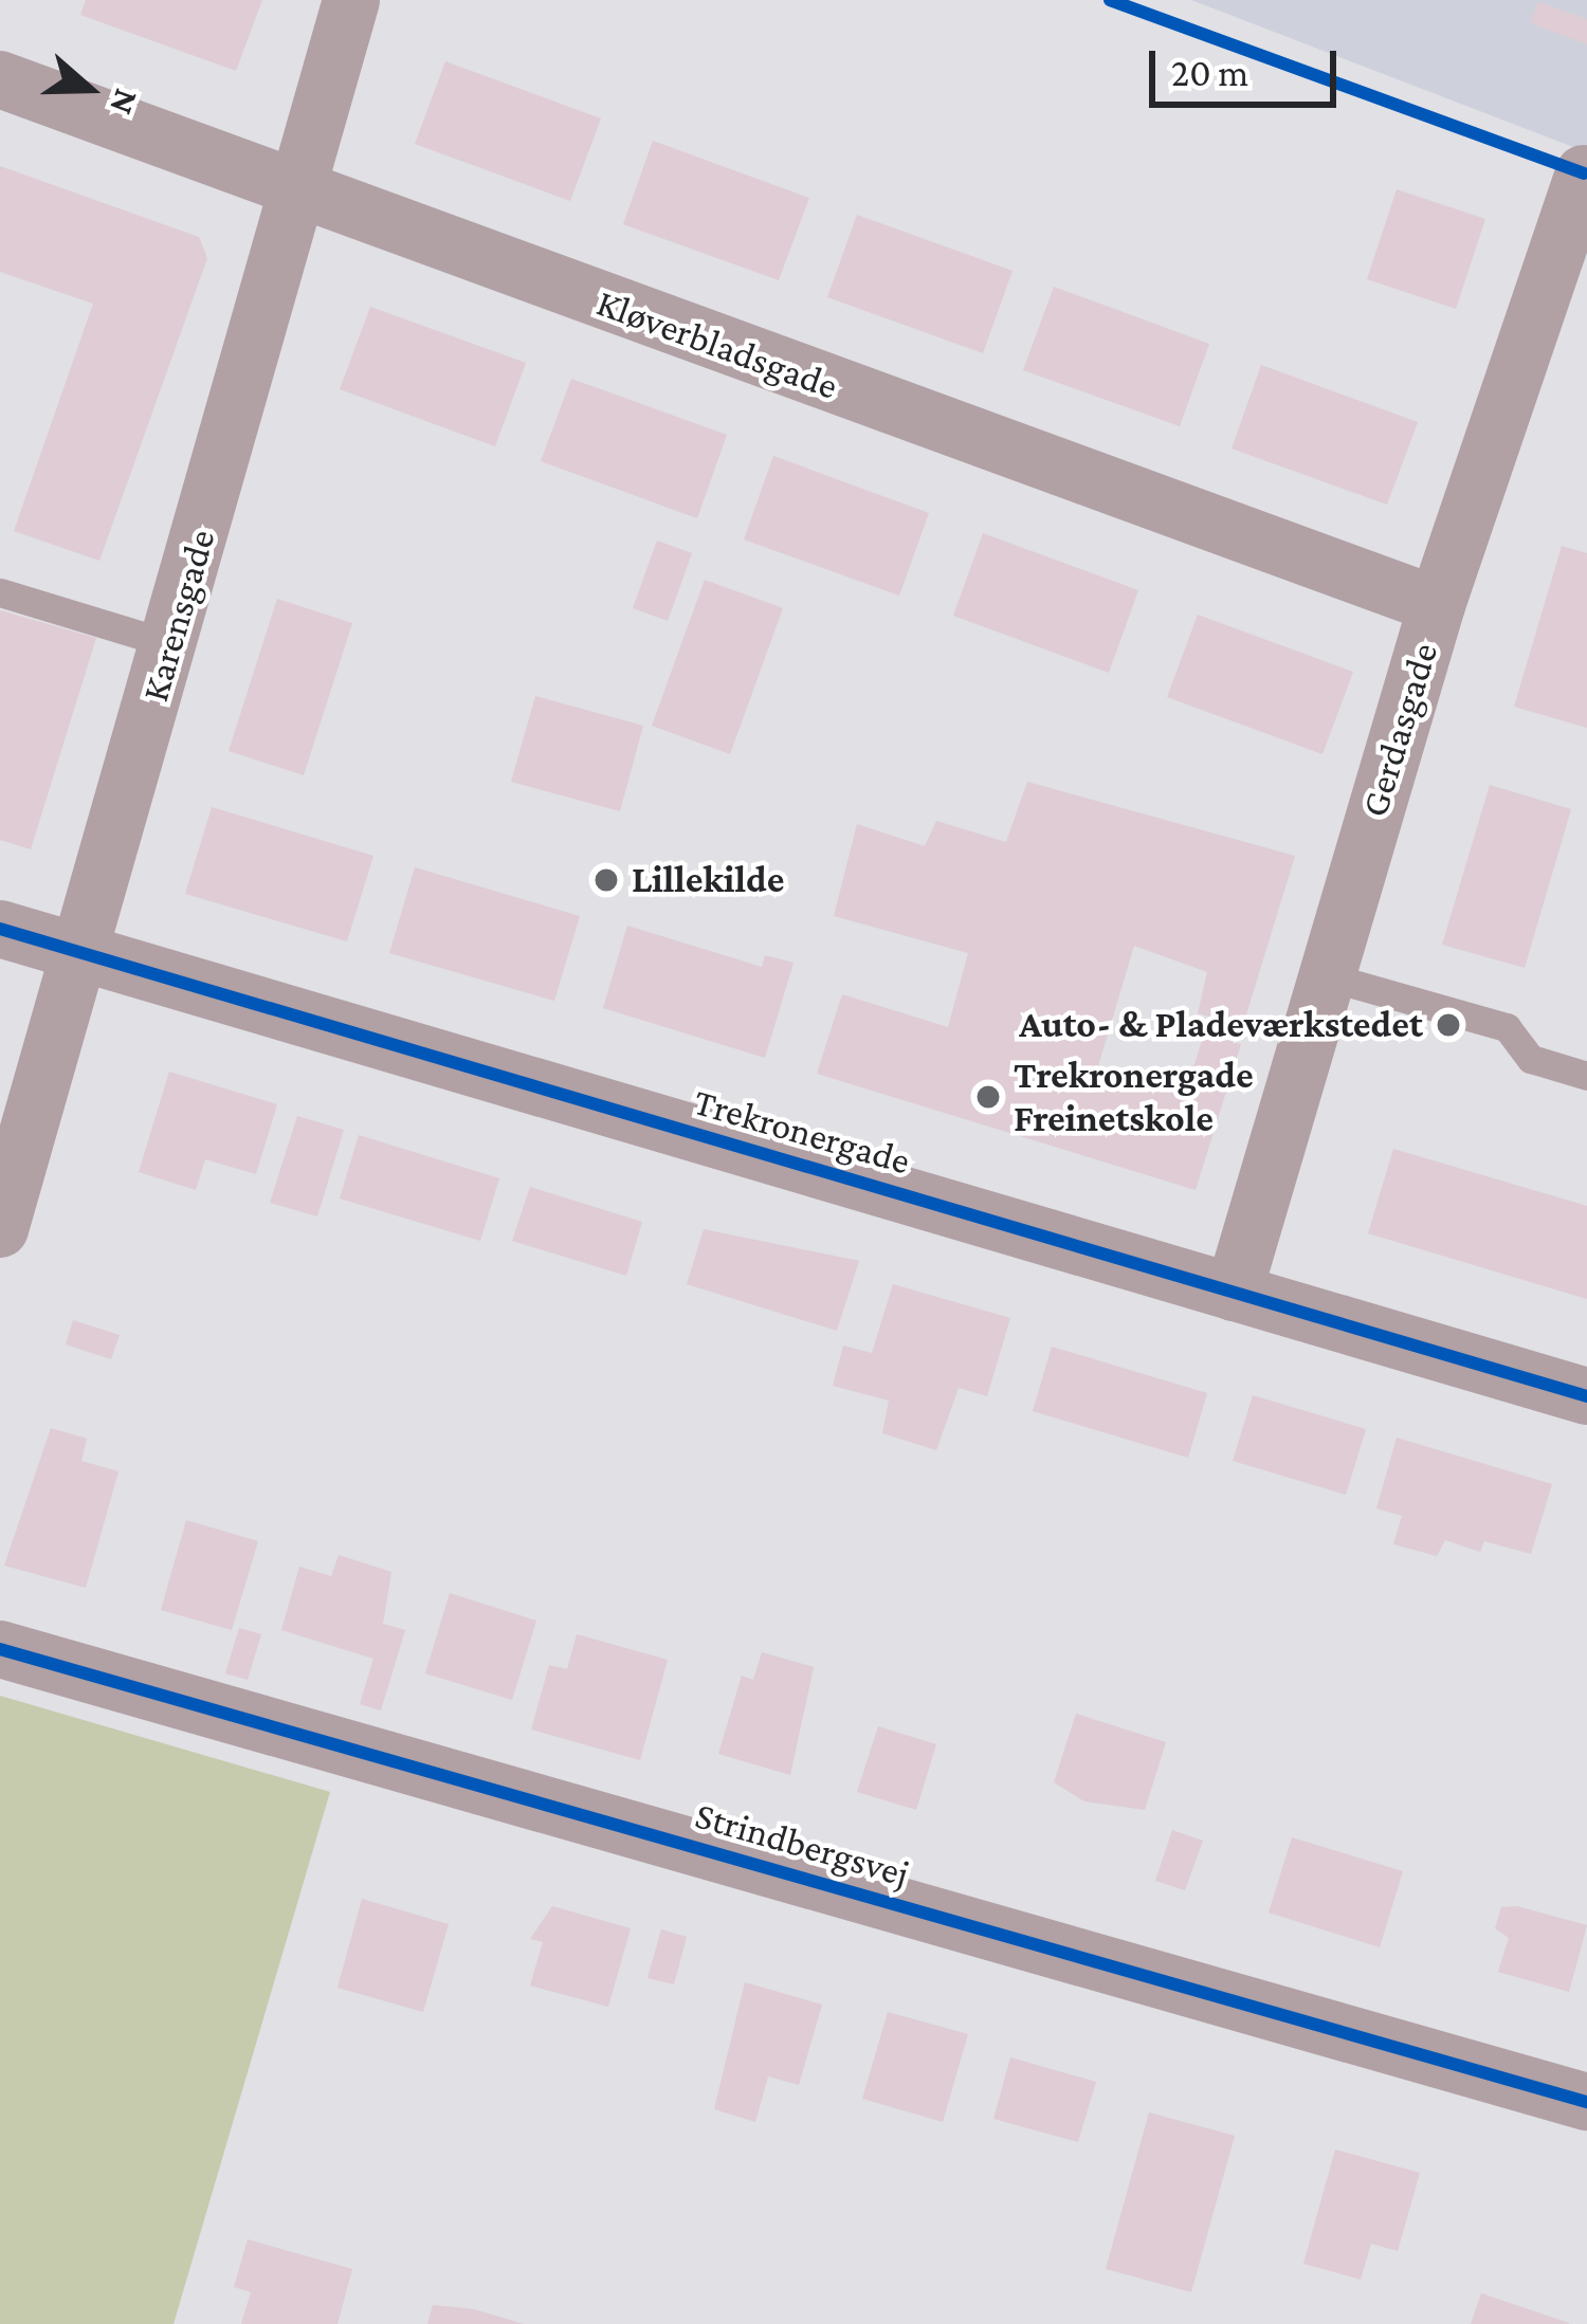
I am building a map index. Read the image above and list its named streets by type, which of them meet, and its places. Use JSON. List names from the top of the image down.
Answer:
{
  "streets": {
    "street": [
      "Kløverbladsgade",
      "Karensgade",
      "Gerdasgade",
      "Trekronergade",
      "Strindbergsvej"
    ]
  },
  "crossings": [
    ["Kløverbladsgade", "Karensgade"],
    ["Kløverbladsgade", "Gerdasgade"],
    ["Karensgade", "Trekronergade"],
    ["Gerdasgade", "Trekronergade"]
  ],
  "places": ["Lillekilde", "Auto- & Pladeværkstedet", "Trekronergade Freinetskole"],
  "scale_bar": "20 m",
  "north": "right"
}
